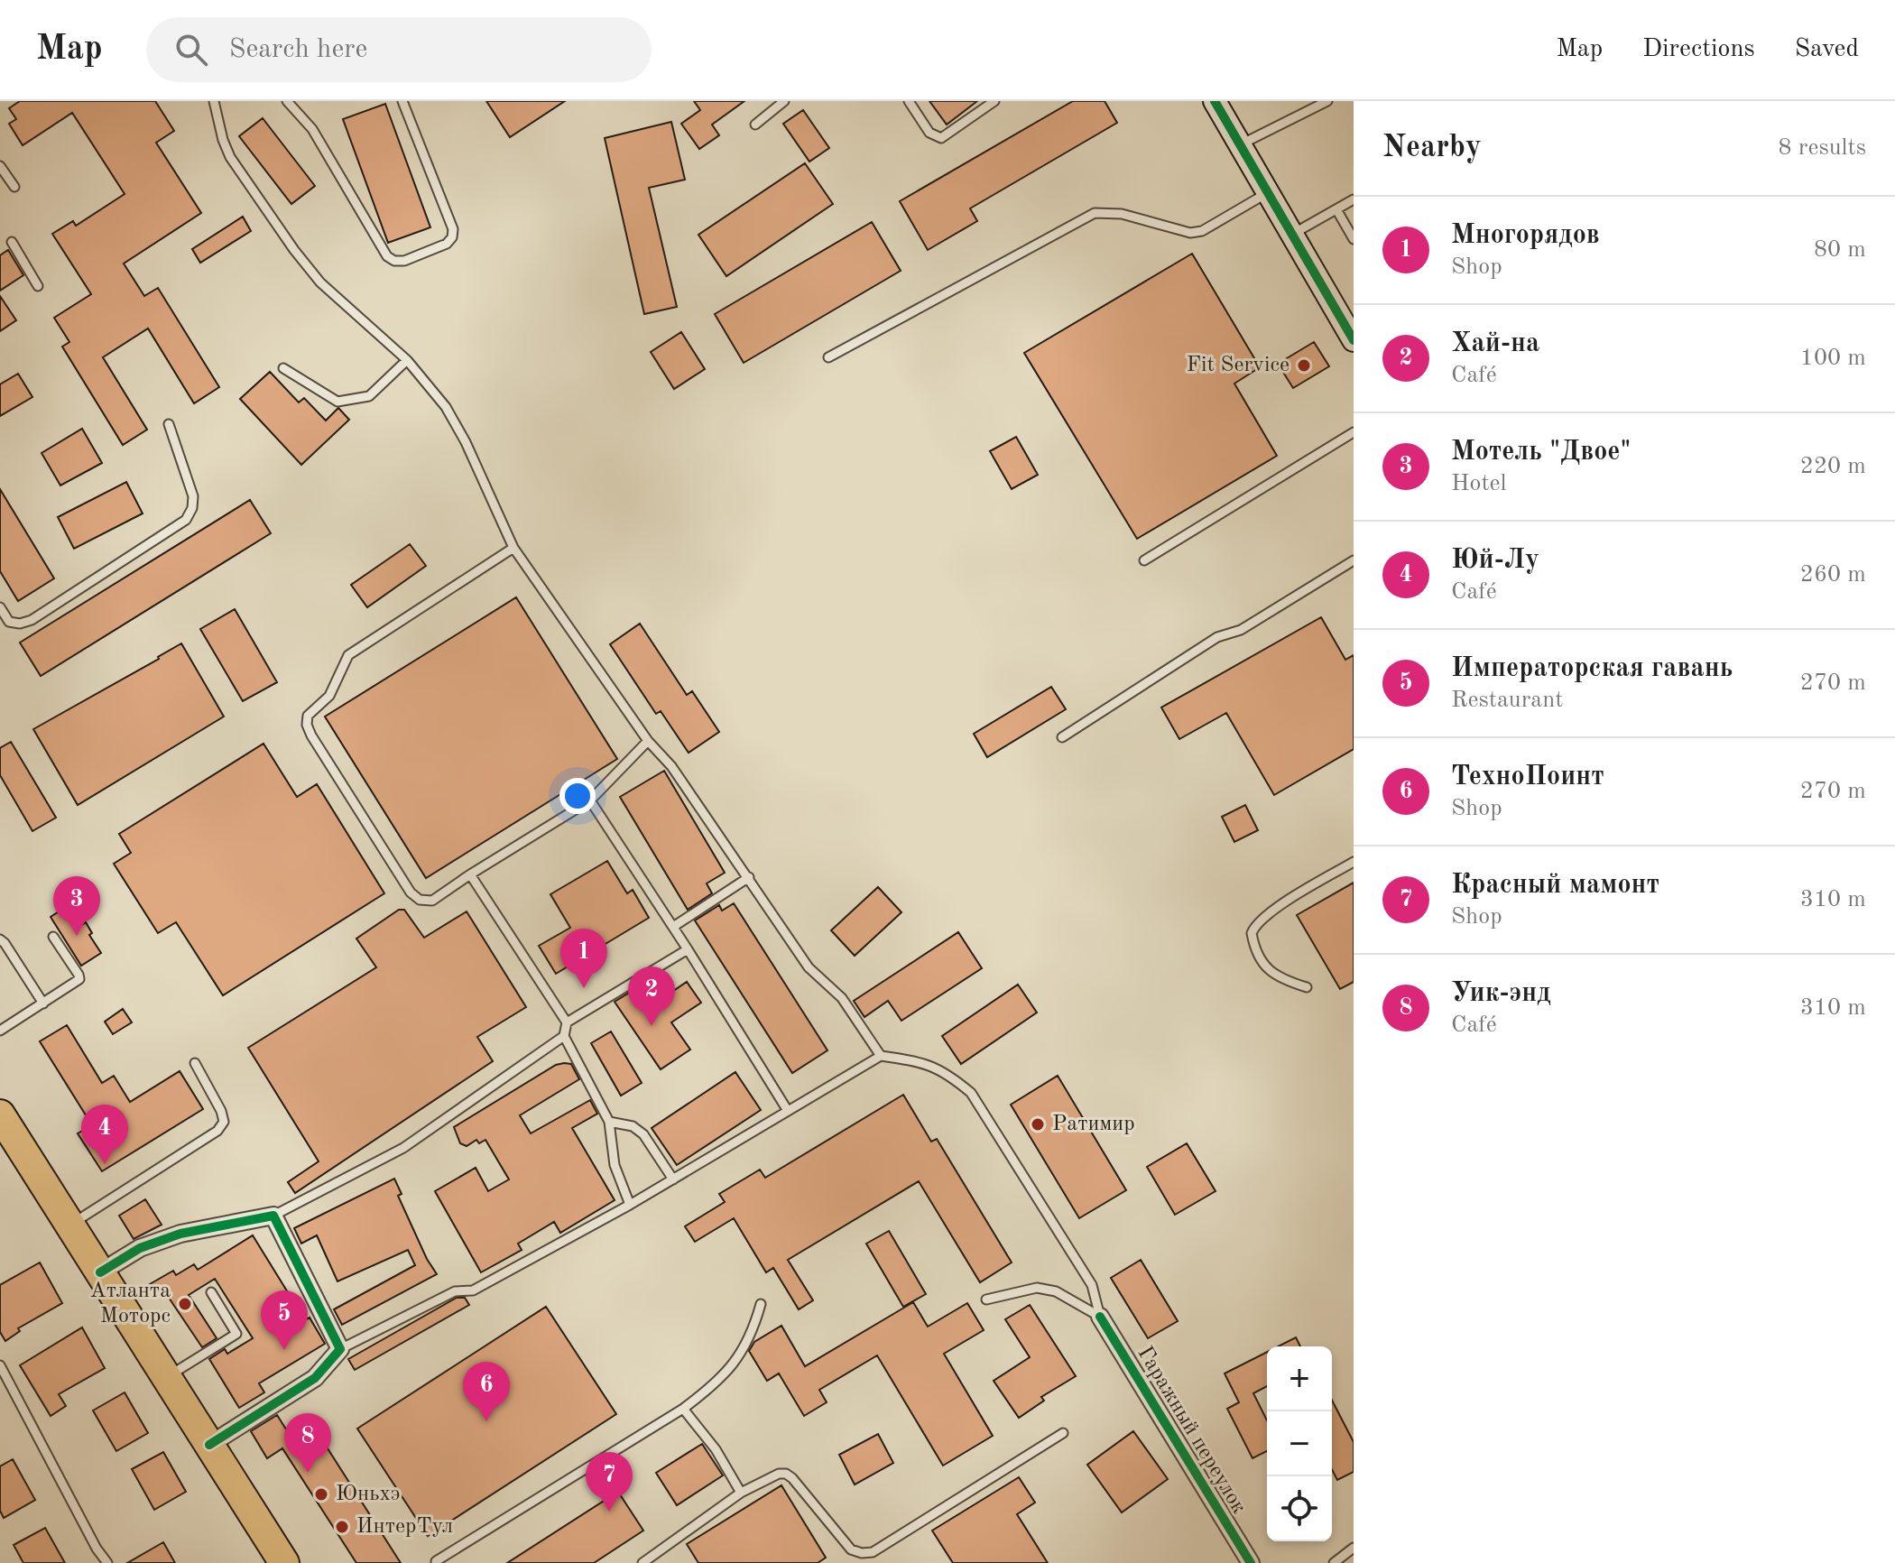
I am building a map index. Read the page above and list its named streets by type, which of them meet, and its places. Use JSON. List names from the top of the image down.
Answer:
{
  "streets": {
    "street": ["Гаражный переулок"]
  },
  "places": [
    "Fit Service",
    "Ратимир",
    "Атланта Моторс",
    "Юньхэ",
    "ИнтерТул"
  ],
  "page": {
    "header": "Map",
    "search": "Search here",
    "nav": ["Map", "Directions", "Saved"],
    "heading": ["Nearby", "8 results"],
    "list": [
      {
        "mark": "1",
        "name": "Многорядов",
        "note": "Shop",
        "value": "80 m"
      },
      {
        "mark": "2",
        "name": "Хай-на",
        "note": "Café",
        "value": "100 m"
      },
      {
        "mark": "3",
        "name": "Мотель \"Двое\"",
        "note": "Hotel",
        "value": "220 m"
      },
      {
        "mark": "4",
        "name": "Юй-Лу",
        "note": "Café",
        "value": "260 m"
      },
      {
        "mark": "5",
        "name": "Императорская гавань",
        "note": "Restaurant",
        "value": "270 m"
      },
      {
        "mark": "6",
        "name": "ТехноПоинт",
        "note": "Shop",
        "value": "270 m"
      },
      {
        "mark": "7",
        "name": "Красный мамонт",
        "note": "Shop",
        "value": "310 m"
      },
      {
        "mark": "8",
        "name": "Уик-энд",
        "note": "Café",
        "value": "310 m"
      }
    ],
    "pins": [
      "3",
      "1",
      "2",
      "4",
      "5",
      "6",
      "8",
      "7"
    ],
    "map_buttons": ["+", "−"]
  }
}
